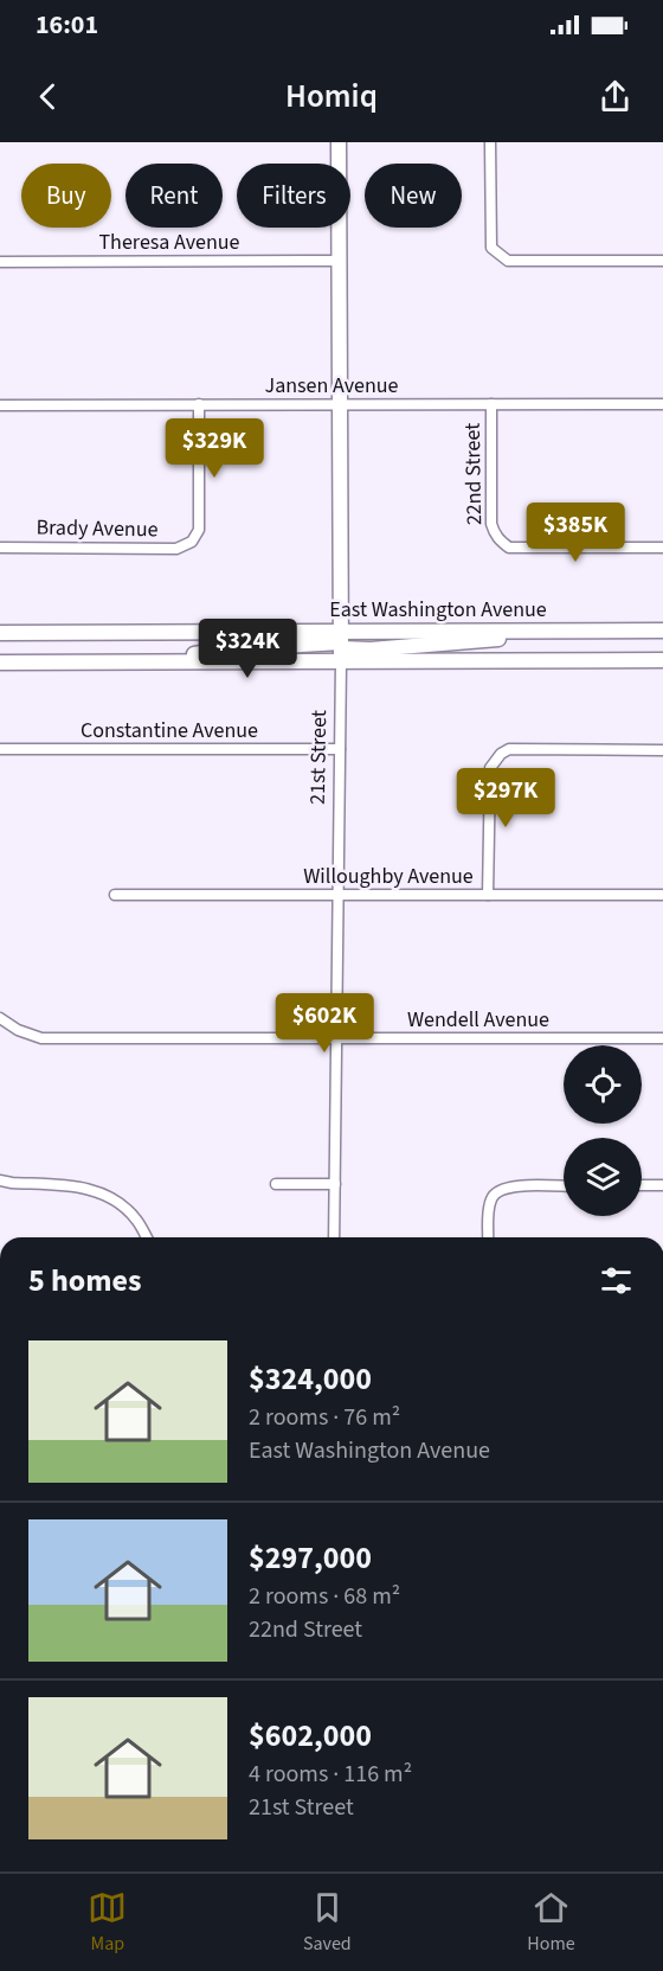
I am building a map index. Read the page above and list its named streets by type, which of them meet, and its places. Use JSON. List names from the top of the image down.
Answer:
{
  "streets": {
    "main road": ["East Washington Avenue", "21st Street"],
    "street": [
      "Theresa Avenue",
      "Jansen Avenue",
      "22nd Street",
      "Brady Avenue",
      "Constantine Avenue",
      "Willoughby Avenue",
      "Wendell Avenue"
    ]
  },
  "crossings": [
    ["Theresa Avenue", "21st Street"],
    ["Jansen Avenue", "22nd Street"],
    ["Jansen Avenue", "Brady Avenue"],
    ["Jansen Avenue", "21st Street"],
    ["East Washington Avenue", "21st Street"],
    ["Constantine Avenue", "21st Street"],
    ["21st Street", "Willoughby Avenue"],
    ["21st Street", "Wendell Avenue"]
  ],
  "page": {
    "status": "16:01",
    "header": "Homiq",
    "chip": [
      "Buy",
      "Rent",
      "Filters",
      "New"
    ],
    "price": [
      "$329K",
      "$385K",
      "$324K",
      "$297K",
      "$602K"
    ],
    "heading": "5 homes",
    "list": [
      {
        "name": "$324,000",
        "note": "2 rooms · 76 m² · East Washington Avenue"
      },
      {
        "name": "$297,000",
        "note": "2 rooms · 68 m² · 22nd Street"
      },
      {
        "name": "$602,000",
        "note": "4 rooms · 116 m² · 21st Street"
      }
    ],
    "tabs": ["Map", "Saved", "Home"]
  }
}
